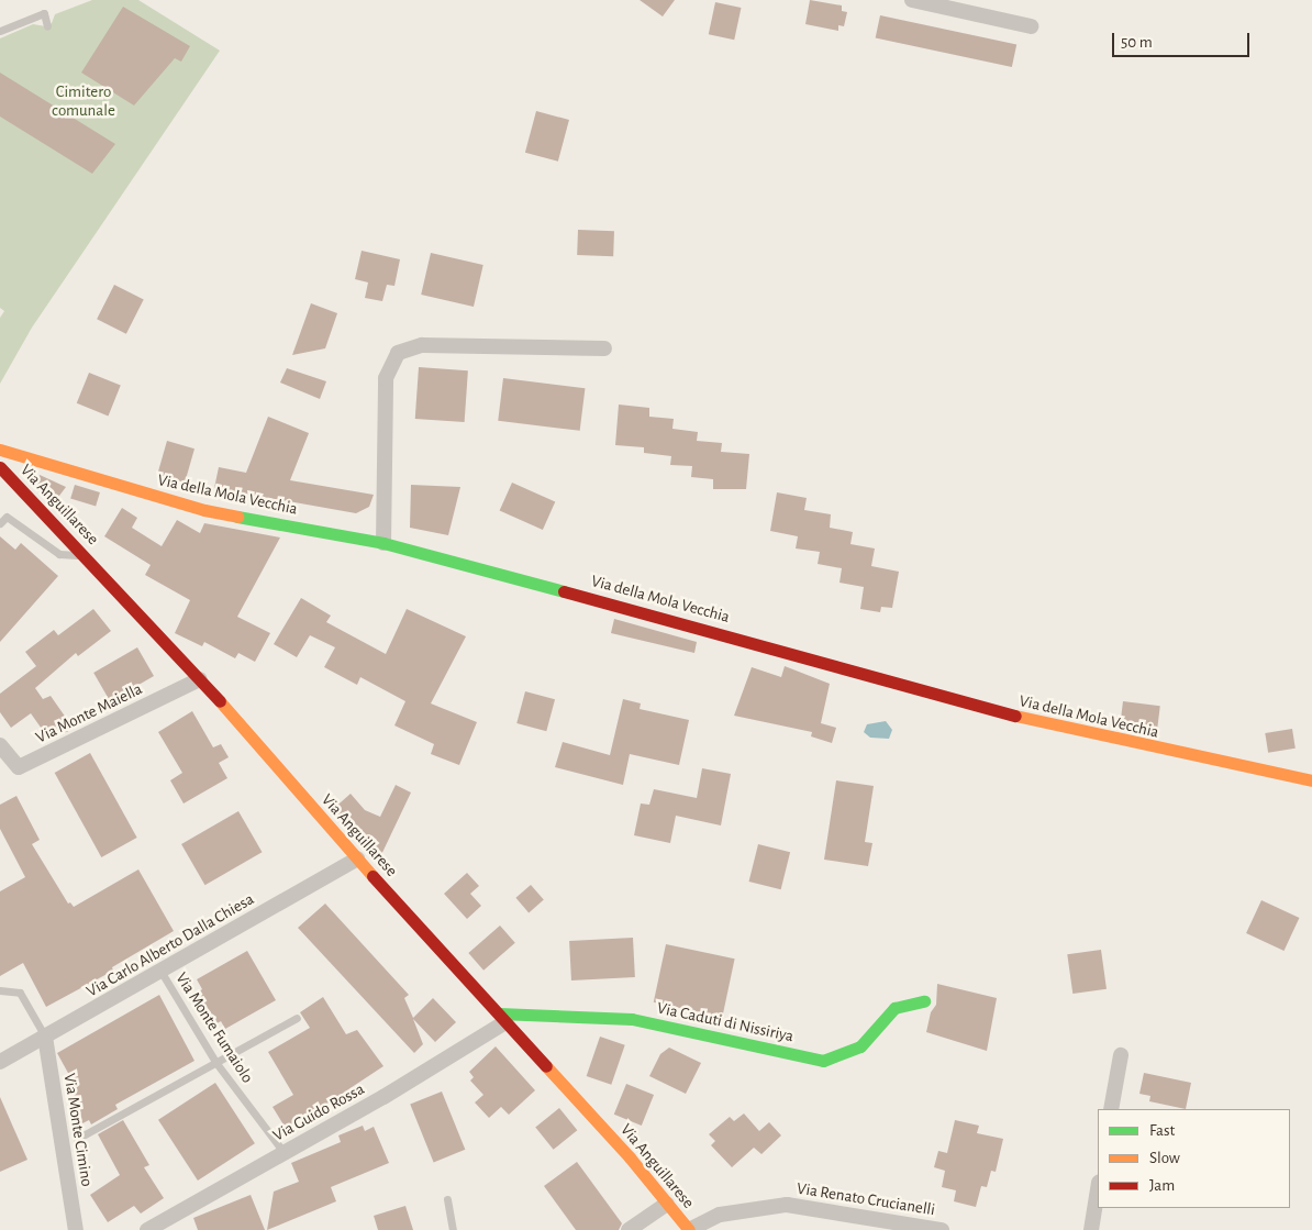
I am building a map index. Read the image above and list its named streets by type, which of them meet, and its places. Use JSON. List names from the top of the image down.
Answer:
{
  "streets": {
    "street": [
      "Via della Mola Vecchia",
      "Via Anguillarese",
      "Via Monte Maiella",
      "Via Carlo Alberto Dalla Chiesa",
      "Via Caduti di Nissiriya",
      "Via Guido Rossa",
      "Via Monte Cimino",
      "Via Renato Crucianelli"
    ],
    "lane": ["Via Monte Fumaiolo"]
  },
  "crossings": [
    ["Via Anguillarese", "Via Monte Maiella"],
    ["Via Anguillarese", "Via Carlo Alberto Dalla Chiesa"],
    ["Via Anguillarese", "Via Caduti di Nissiriya"],
    ["Via Anguillarese", "Via Guido Rossa"],
    ["Via Anguillarese", "Via Renato Crucianelli"],
    ["Via Carlo Alberto Dalla Chiesa", "Via Monte Fumaiolo"],
    ["Via Carlo Alberto Dalla Chiesa", "Via Monte Cimino"],
    ["Via Caduti di Nissiriya", "Via Guido Rossa"],
    ["Via Monte Fumaiolo", "Via Guido Rossa"]
  ],
  "parks": ["Cimitero comunale"],
  "legend": ["Fast", "Slow", "Jam"],
  "scale_bar": "50 m"
}
